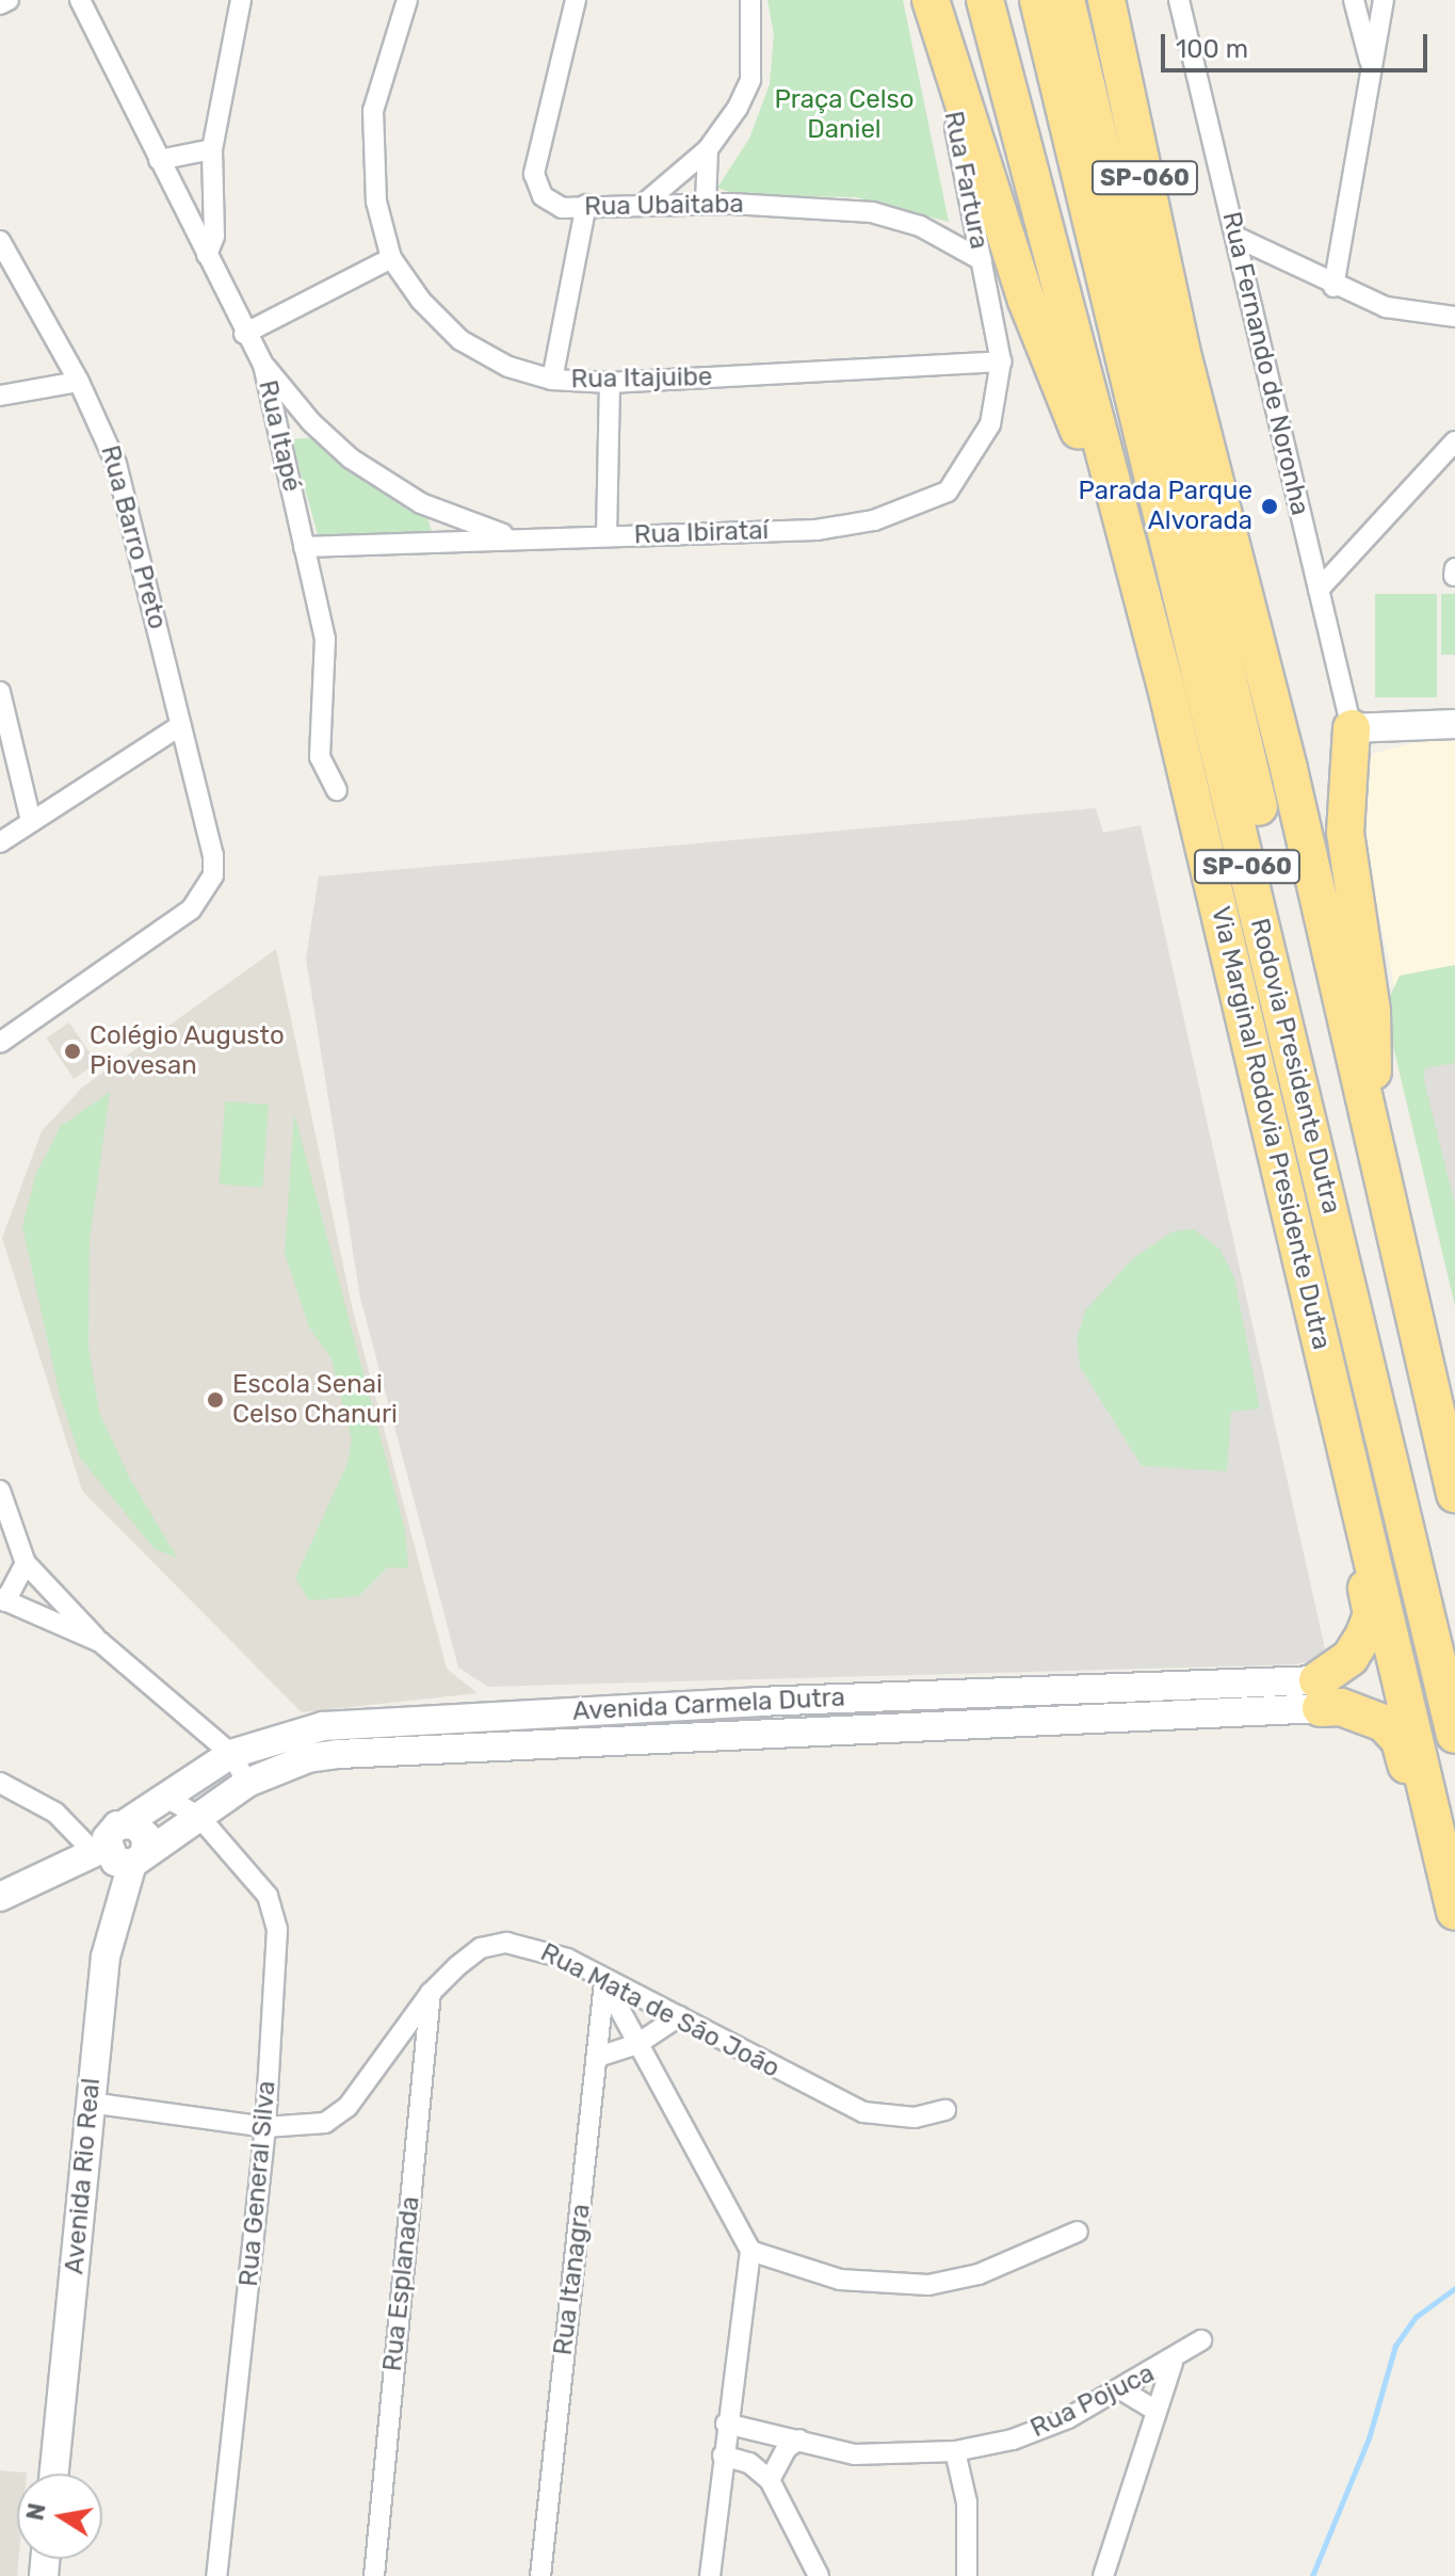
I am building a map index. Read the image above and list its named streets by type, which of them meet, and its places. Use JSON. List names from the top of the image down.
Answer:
{
  "streets": {
    "highway": ["SP-060", "Rodovia Presidente Dutra", "Via Marginal Rodovia Presidente Dutra"],
    "street": [
      "Rua Fartura",
      "Rua Ubaitaba",
      "Rua Fernando de Noronha",
      "Rua Itajuibe",
      "Rua Itapé",
      "Rua Ibirataí",
      "Rua Barro Preto",
      "Avenida Carmela Dutra",
      "Rua Mata de São João",
      "Avenida Rio Real",
      "Rua General Silva",
      "Rua Itanagra",
      "Rua Esplanada",
      "Rua Pojuca"
    ]
  },
  "crossings": [
    ["Rua Fartura", "Rua Ubaitaba"],
    ["Rua Fartura", "Rua Itajuibe"],
    ["Rua Fartura", "Rua Ibirataí"],
    ["Rua Itajuibe", "Rua Ibirataí"],
    ["Rua Itapé", "Rua Ibirataí"],
    ["Avenida Carmela Dutra", "Avenida Rio Real"],
    ["Avenida Carmela Dutra", "Rua General Silva"],
    ["Rua Mata de São João", "Avenida Rio Real"],
    ["Rua Mata de São João", "Rua General Silva"],
    ["Rua Mata de São João", "Rua Itanagra"],
    ["Rua Mata de São João", "Rua Esplanada"]
  ],
  "parks": ["Praça Celso Daniel"],
  "places": ["Parada Parque Alvorada", "Colégio Augusto Piovesan", "Escola Senai Celso Chanuri"],
  "scale_bar": "100 m",
  "north": "left"
}
